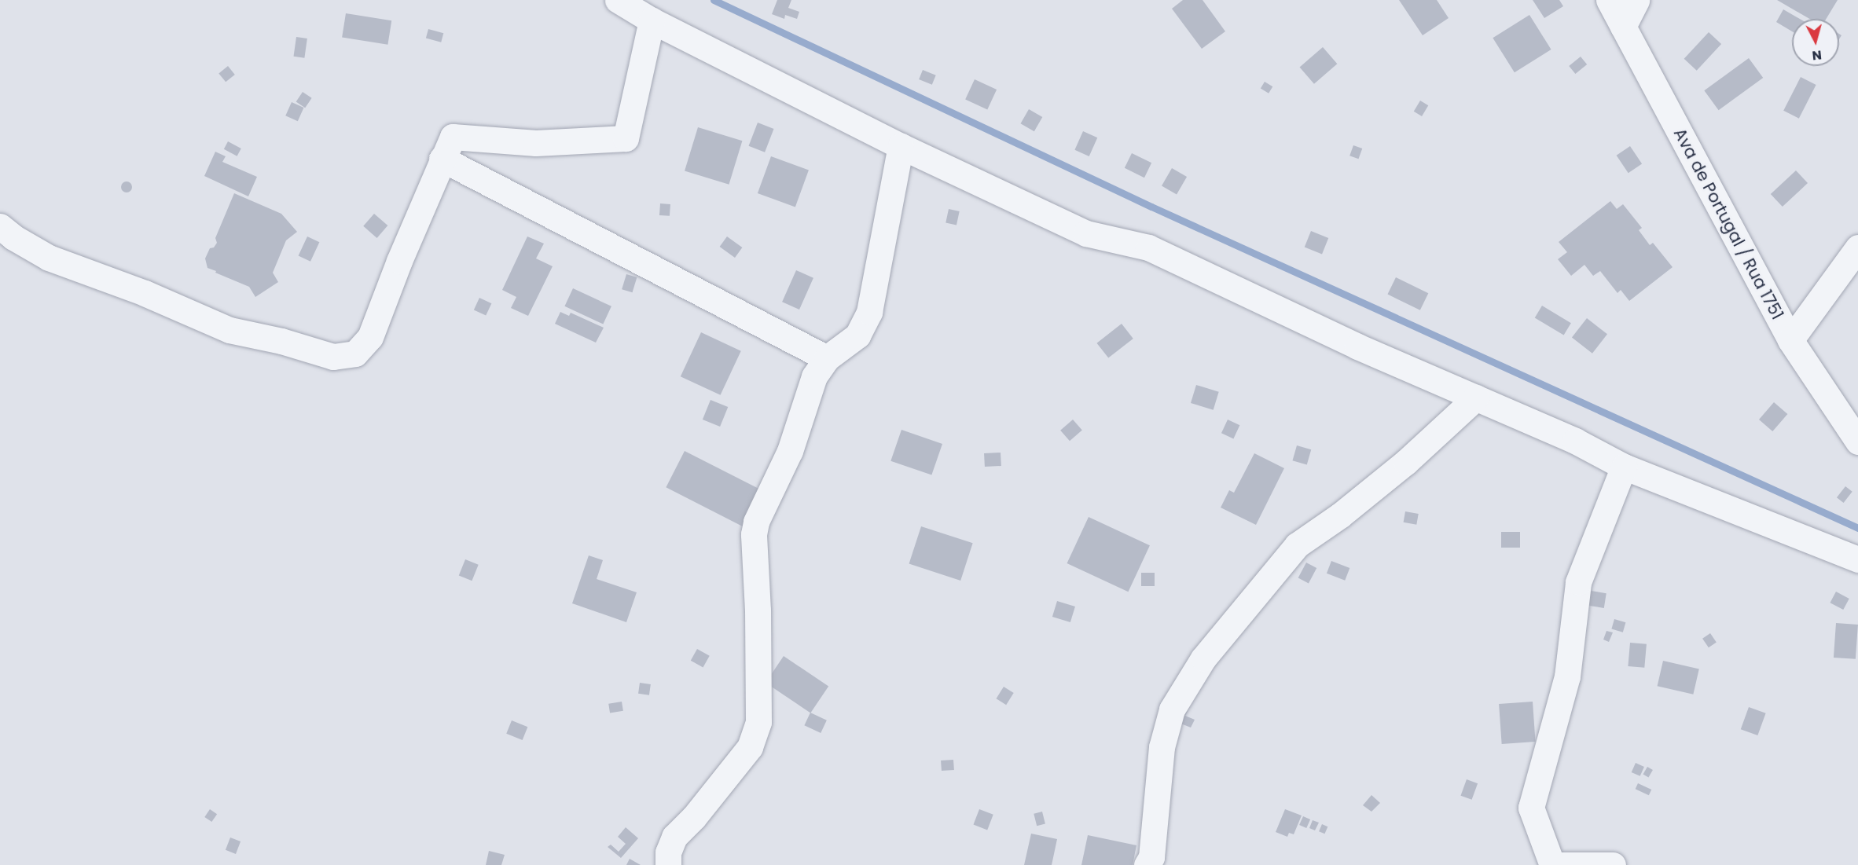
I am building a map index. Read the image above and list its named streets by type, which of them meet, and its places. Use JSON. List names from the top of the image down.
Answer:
{
  "streets": {
    "street": ["Ava de Portugal / Rua 1751"]
  },
  "north": "bottom"
}
